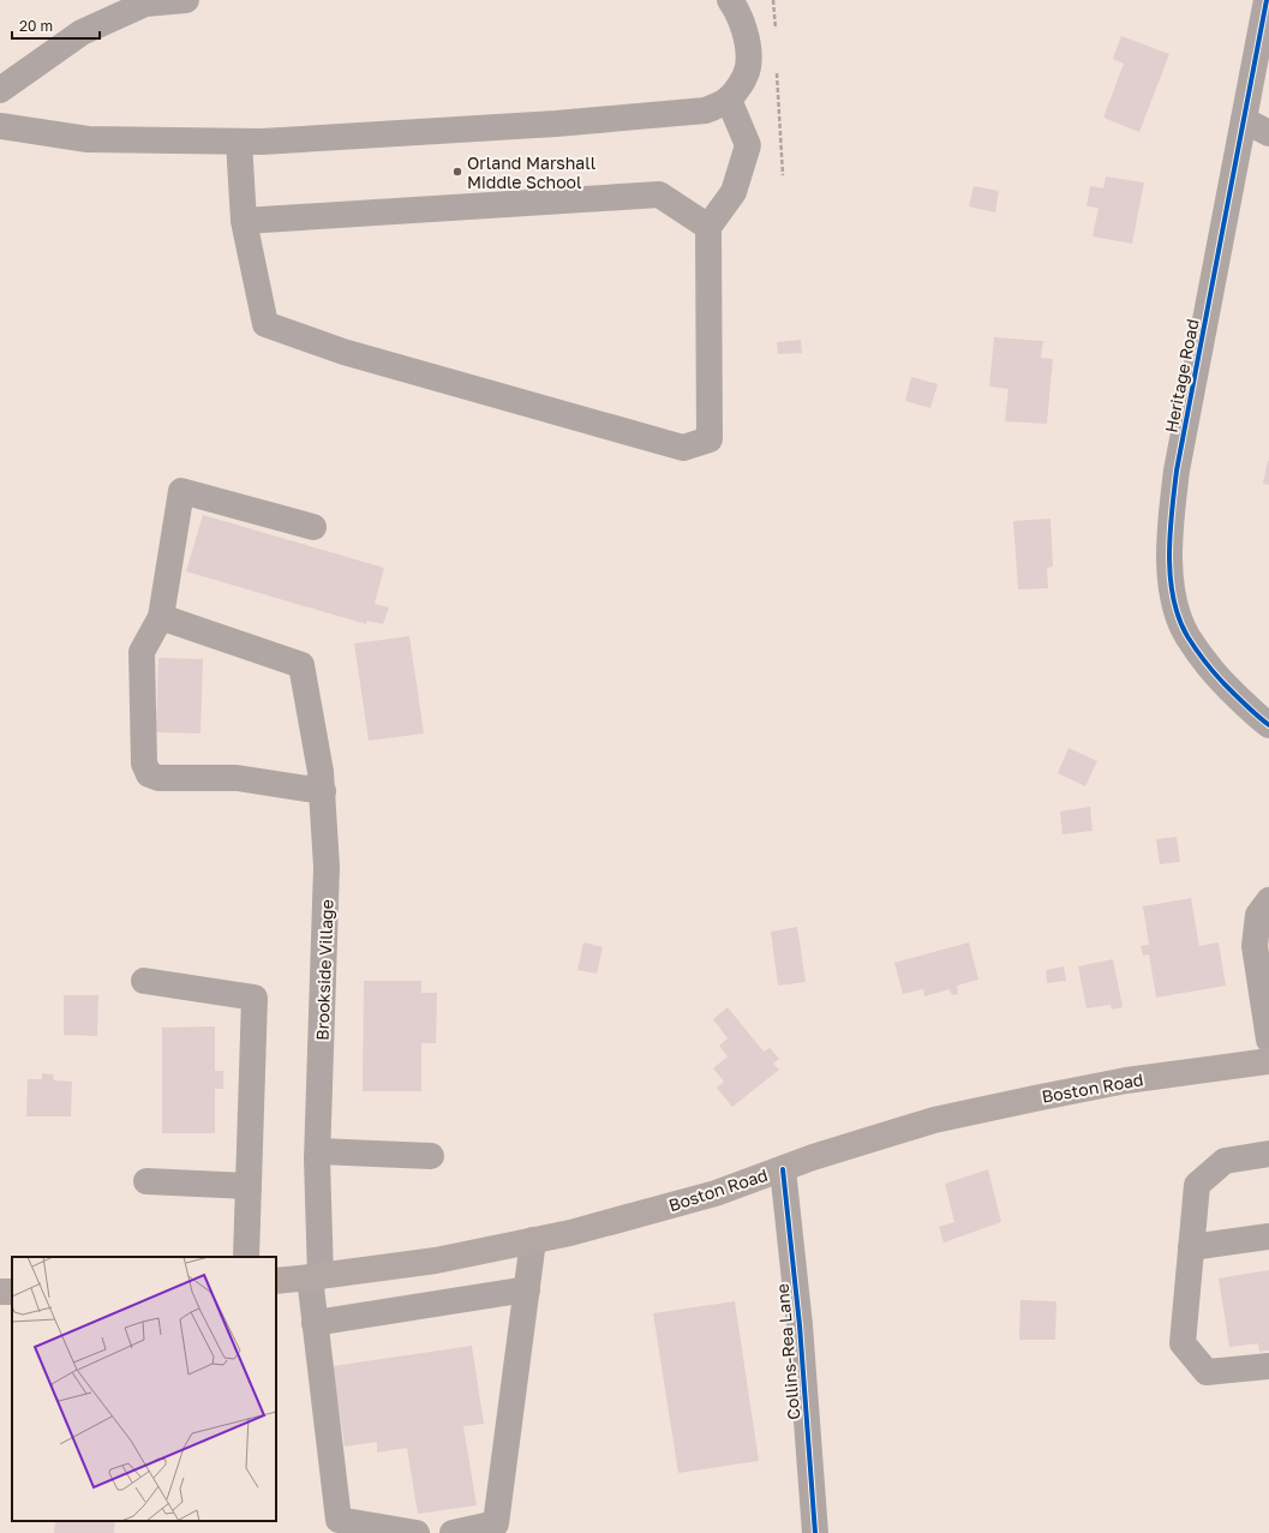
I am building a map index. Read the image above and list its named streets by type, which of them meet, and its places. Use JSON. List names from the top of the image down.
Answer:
{
  "streets": {
    "main road": ["Boston Road"],
    "street": ["Heritage Road", "Brookside Village", "Collins-Rea Lane"]
  },
  "crossings": [
    ["Brookside Village", "Boston Road"],
    ["Boston Road", "Collins-Rea Lane"]
  ],
  "places": ["Orland Marshall Middle School"],
  "scale_bar": "20 m"
}
